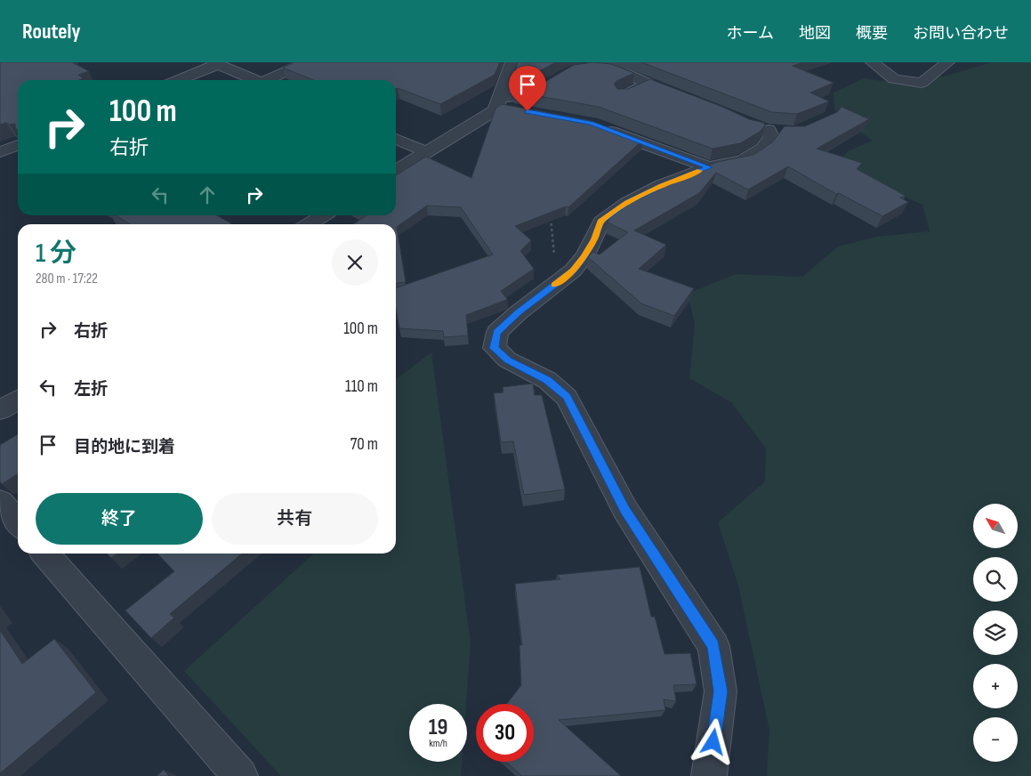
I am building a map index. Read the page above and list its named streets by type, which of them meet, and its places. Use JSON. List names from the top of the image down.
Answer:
{
  "north": "top left",
  "page": {
    "header": "Routely",
    "nav": [
      "ホーム",
      "地図",
      "概要",
      "お問い合わせ"
    ],
    "turn": ["100 m", "右折"],
    "heading": ["1 分", "280 m · 17:22"],
    "list": [
      {
        "name": "右折",
        "value": "100 m"
      },
      {
        "name": "左折",
        "value": "110 m"
      },
      {
        "name": "目的地に到着",
        "value": "70 m"
      }
    ],
    "buttons": ["終了", "共有"],
    "map_buttons": ["+", "−"],
    "speed": "19 km/h",
    "limit": "30"
  }
}
